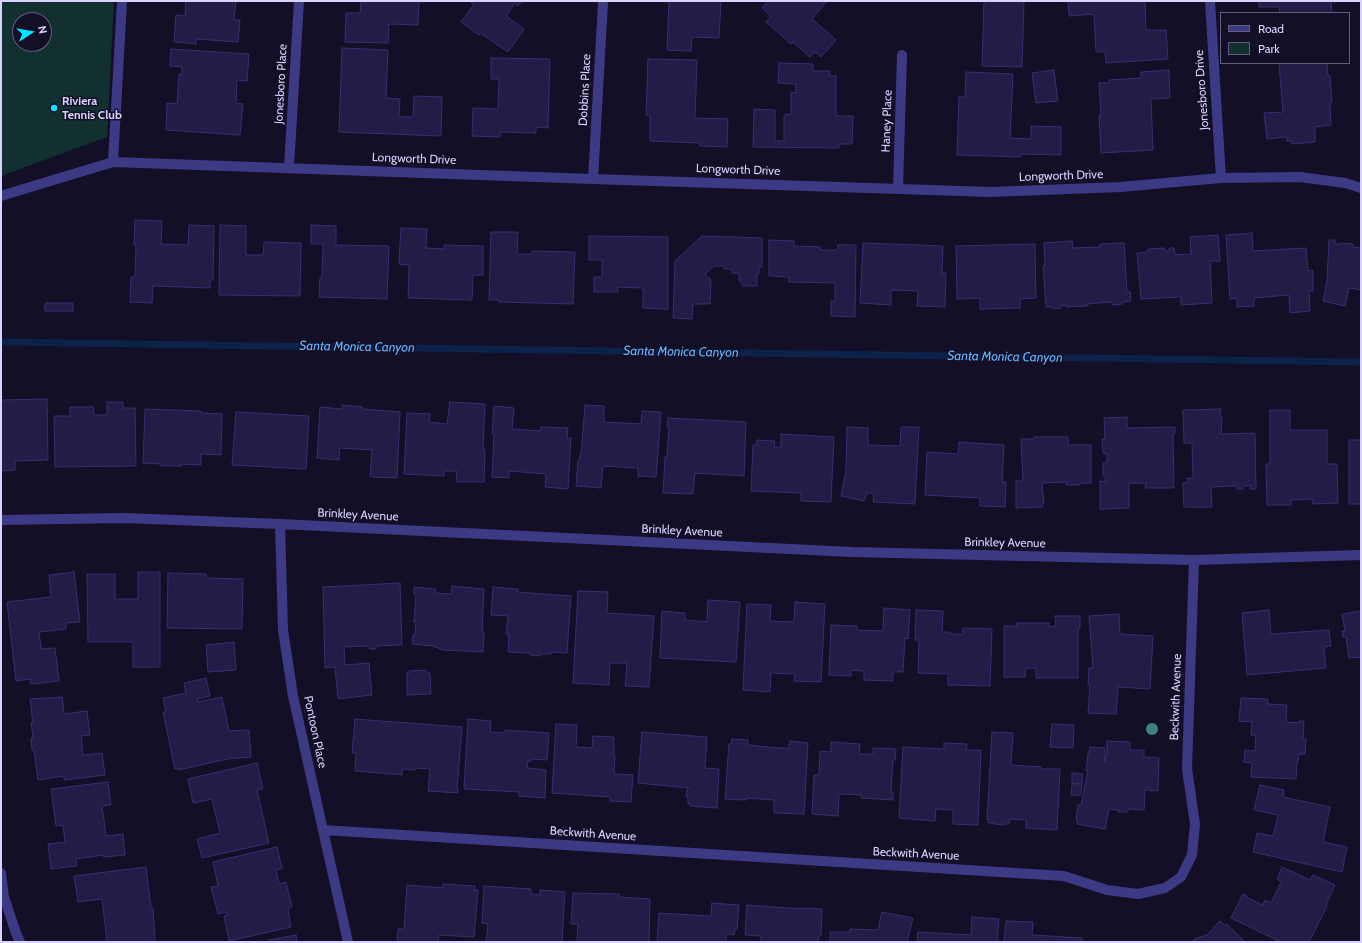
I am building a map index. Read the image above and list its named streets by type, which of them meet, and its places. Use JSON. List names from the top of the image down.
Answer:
{
  "streets": {
    "street": [
      "Jonesboro Place",
      "Dobbins Place",
      "Jonesboro Drive",
      "Haney Place",
      "Longworth Drive",
      "Brinkley Avenue",
      "Beckwith Avenue",
      "Pontoon Place"
    ]
  },
  "crossings": [
    ["Jonesboro Place", "Longworth Drive"],
    ["Dobbins Place", "Longworth Drive"],
    ["Jonesboro Drive", "Longworth Drive"],
    ["Haney Place", "Longworth Drive"],
    ["Brinkley Avenue", "Beckwith Avenue"],
    ["Brinkley Avenue", "Pontoon Place"],
    ["Beckwith Avenue", "Pontoon Place"]
  ],
  "water": ["Santa Monica Canyon"],
  "places": ["Riviera Tennis Club"],
  "legend": ["Road", "Park"],
  "north": "right"
}
